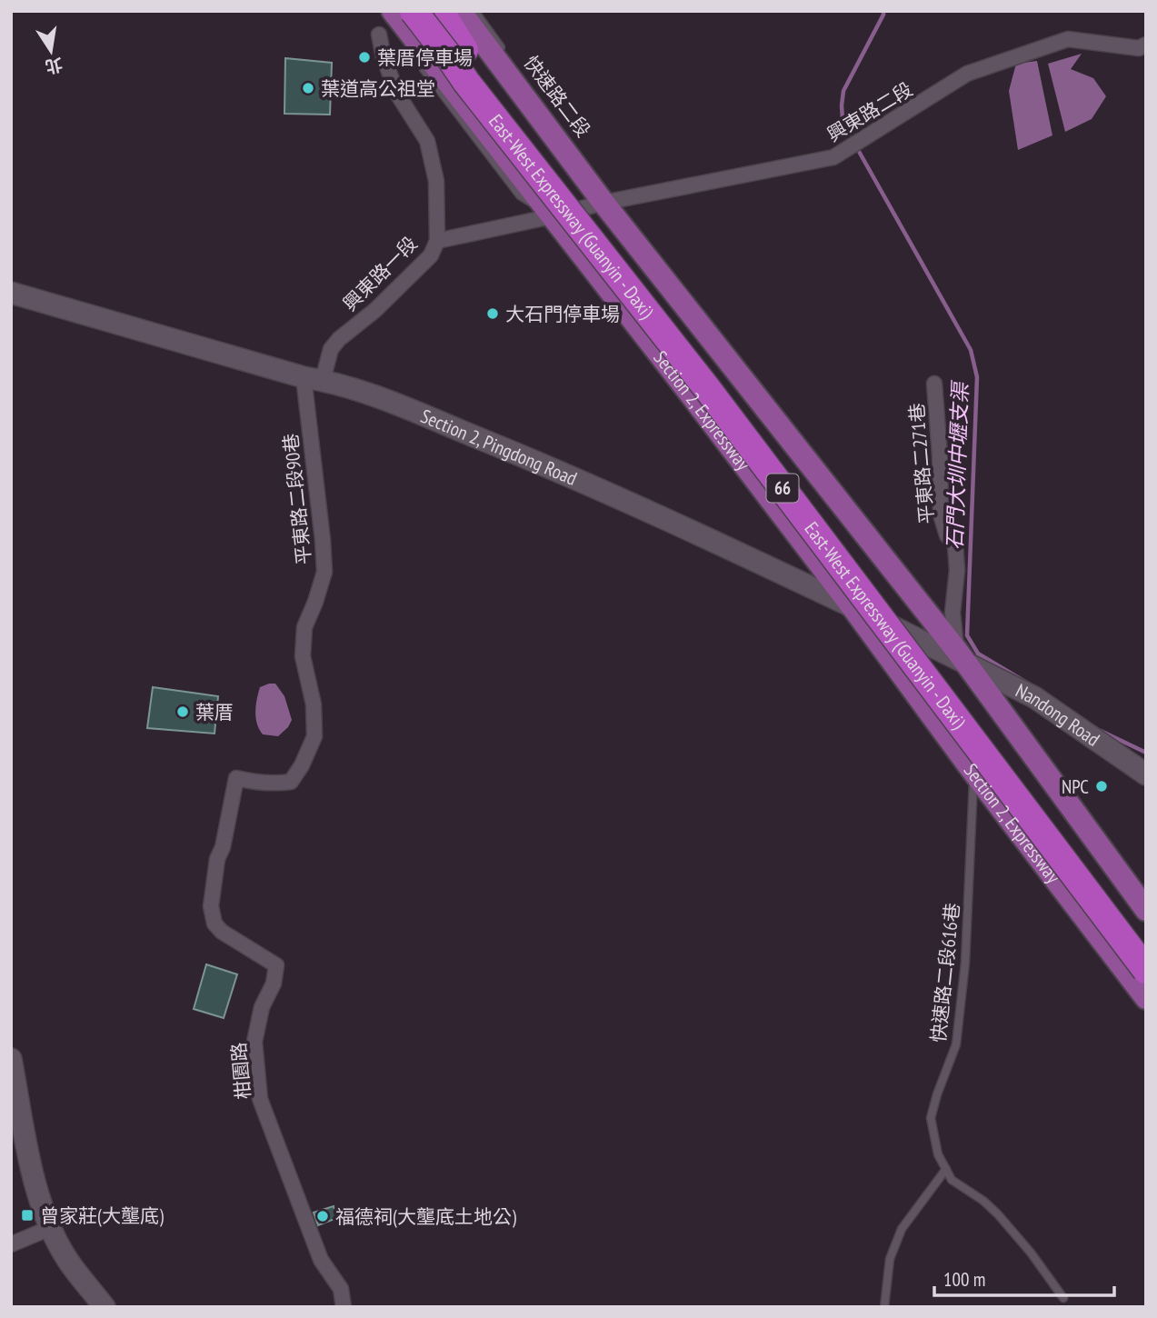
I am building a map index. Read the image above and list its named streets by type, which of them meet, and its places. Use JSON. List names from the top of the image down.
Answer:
{
  "streets": {
    "highway": ["East-West Expressway (Guanyin - Daxi)", "66"],
    "main road": ["Section 2, Expressway"],
    "street": [
      "興東路二段",
      "興東路一段",
      "Section 2, Pingdong Road",
      "平東路二271巷",
      "平東路二段90巷",
      "Nandong Road",
      "柑園路"
    ],
    "lane": ["快速路二段", "快速路二段616巷"]
  },
  "crossings": [
    ["興東路二段", "興東路一段"],
    ["興東路二段", "66"],
    ["興東路一段", "Section 2, Expressway"],
    ["興東路一段", "Section 2, Pingdong Road"],
    ["興東路一段", "66"],
    ["興東路一段", "平東路二段90巷"],
    ["Section 2, Expressway", "Section 2, Pingdong Road"],
    ["Section 2, Expressway", "快速路二段616巷"],
    ["Section 2, Pingdong Road", "平東路二271巷"],
    ["Section 2, Pingdong Road", "66"],
    ["Section 2, Pingdong Road", "平東路二段90巷"],
    ["Section 2, Pingdong Road", "Nandong Road"],
    ["平東路二271巷", "66"],
    ["平東路二271巷", "Nandong Road"],
    ["66", "Nandong Road"],
    ["平東路二段90巷", "柑園路"]
  ],
  "water": ["石門大圳中壢支渠"],
  "places": {
    "other": [
      "葉厝停車場",
      "葉道高公祖堂",
      "大石門停車場",
      "葉厝",
      "NPC",
      "福德祠(大壟底土地公)"
    ],
    "transit": ["曾家莊(大壟底)"]
  },
  "scale_bar": "100 m",
  "north": "bottom"
}
